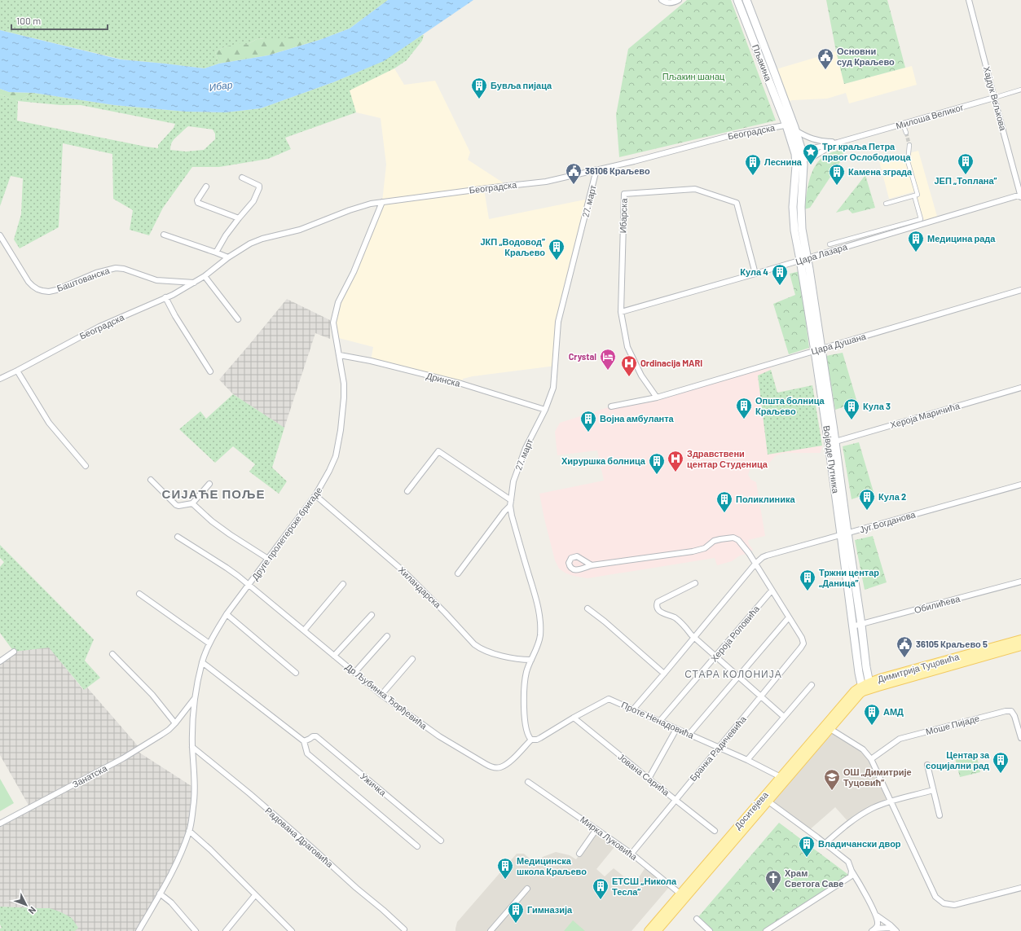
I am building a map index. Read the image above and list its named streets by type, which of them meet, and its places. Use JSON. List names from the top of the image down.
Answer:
{
  "streets": {
    "main road": [
      "Пљакина",
      "Војводе Путника",
      "Димитрија Туцовића",
      "Доситејева"
    ],
    "street": [
      "Хајдук Вељкова",
      "Милоша Великог",
      "Београдска",
      "27. март",
      "Ибарска",
      "Цара Лазара",
      "Баштованска",
      "Цара Душана",
      "Дринска",
      "Хероја Маричића",
      "Југ Богданова",
      "Друге пролетерске бригаде",
      "Хиландарска",
      "Обилићева",
      "Хероја Роловића",
      "Др Љубинка Ђорђевића",
      "Проте Ненадовића",
      "Моше Пијаде",
      "Бранка Радичевића",
      "Јована Сарића",
      "Занатска",
      "Ужичка",
      "Радована Драговића",
      "Мирка Луковића"
    ]
  },
  "crossings": [
    ["Пљакина", "Београдска"],
    ["Хајдук Вељкова", "Милоша Великог"],
    ["Хајдук Вељкова", "Цара Лазара"],
    ["Београдска", "27. март"],
    ["Београдска", "Баштованска"],
    ["Београдска", "Друге пролетерске бригаде"],
    ["27. март", "Дринска"],
    ["27. март", "Хиландарска"],
    ["27. март", "Др Љубинка Ђорђевића"],
    ["27. март", "Проте Ненадовића"],
    ["Ибарска", "Цара Лазара"],
    ["Ибарска", "Цара Душана"],
    ["Цара Лазара", "Војводе Путника"],
    ["Цара Душана", "Војводе Путника"],
    ["Дринска", "Друге пролетерске бригаде"],
    ["Хероја Маричића", "Војводе Путника"],
    ["Војводе Путника", "Југ Богданова"],
    ["Војводе Путника", "Обилићева"],
    ["Војводе Путника", "Димитрија Туцовића"],
    ["Војводе Путника", "Доситејева"],
    ["Југ Богданова", "Проте Ненадовића"],
    ["Друге пролетерске бригаде", "Хиландарска"],
    ["Друге пролетерске бригаде", "Др Љубинка Ђорђевића"],
    ["Друге пролетерске бригаде", "Занатска"],
    ["Друге пролетерске бригаде", "Ужичка"],
    ["Друге пролетерске бригаде", "Радована Драговића"],
    ["Хероја Роловића", "Проте Ненадовића"],
    ["Димитрија Туцовића", "Доситејева"],
    ["Др Љубинка Ђорђевића", "Проте Ненадовића"],
    ["Проте Ненадовића", "Бранка Радичевића"],
    ["Проте Ненадовића", "Јована Сарића"],
    ["Проте Ненадовића", "Доситејева"],
    ["Бранка Радичевића", "Јована Сарића"],
    ["Бранка Радичевића", "Мирка Луковића"],
    ["Доситејева", "Мирка Луковића"]
  ],
  "districts": ["СИЈАЋЕ ПОЉЕ", "СТАРА КОЛОНИЈА"],
  "water": ["Ибар"],
  "parks": ["Пљакин шанац"],
  "places": {
    "public building": ["Основни суд Краљево", "36106 Краљево", "36105 Краљево 5"],
    "building": [
      "Бувља пијаца",
      "ЈЕП „Топлана”",
      "Леснина",
      "Камена зграда",
      "Медицина рада",
      "ЈКП „Водовод” Краљево",
      "Кула 4",
      "Општа болница Краљево",
      "Кула 3",
      "Војна амбуланта",
      "Хируршка болница",
      "Кула 2",
      "Поликлиника",
      "Тржни центар „Даница”",
      "АМД",
      "Центар за социјални рад",
      "Владичански двор",
      "Медицинска школа Краљево",
      "ЕТСШ „Никола Тесла”",
      "Гимназија"
    ],
    "place": ["Трг краља Петра првог Ослободиоца"],
    "hotel": ["Crystal"],
    "hospital": ["Ordinacija MARI", "Здравствени центар Студеница"],
    "school or university": ["ОШ „Димитрије Туцовић”"],
    "church": ["Храм Светога Саве"]
  },
  "scale_bar": "100 m",
  "north": "bottom right"
}
